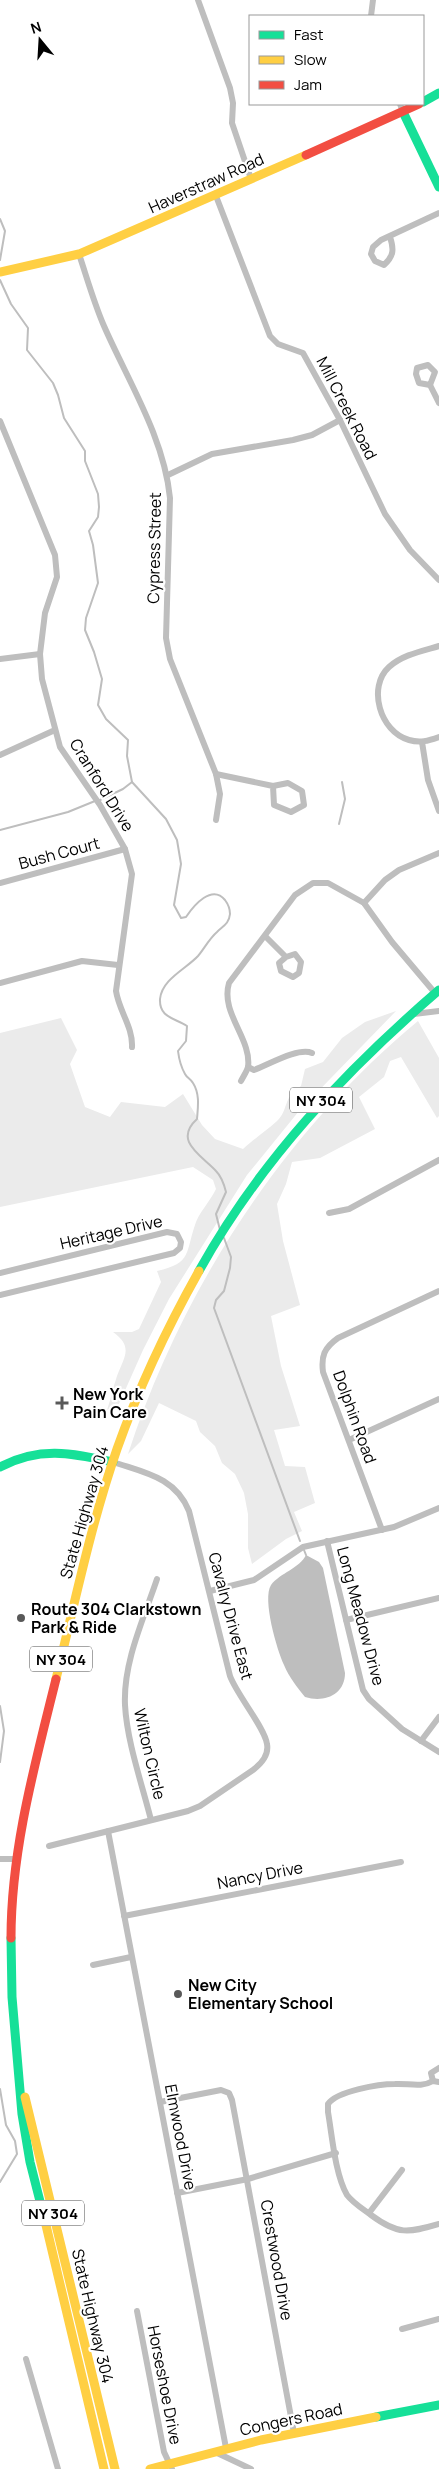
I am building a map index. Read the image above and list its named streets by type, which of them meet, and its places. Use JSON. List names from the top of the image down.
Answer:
{
  "streets": {
    "main road": [
      "Haverstraw Road",
      "NY 304",
      "State Highway 304",
      "Congers Road"
    ],
    "street": [
      "Mill Creek Road",
      "Cypress Street",
      "Cranford Drive",
      "Bush Court",
      "Heritage Drive",
      "Dolphin Road",
      "Cavalry Drive East",
      "Long Meadow Drive",
      "Wilton Circle",
      "Nancy Drive",
      "Elmwood Drive",
      "Crestwood Drive",
      "Horseshoe Drive"
    ]
  },
  "crossings": [
    ["Haverstraw Road", "Mill Creek Road"],
    ["Haverstraw Road", "Cypress Street"],
    ["Cranford Drive", "Bush Court"],
    ["State Highway 304", "Cavalry Drive East"],
    ["Cavalry Drive East", "Wilton Circle"],
    ["Cavalry Drive East", "Elmwood Drive"],
    ["Nancy Drive", "Elmwood Drive"],
    ["Elmwood Drive", "Crestwood Drive"],
    ["Elmwood Drive", "Congers Road"],
    ["Crestwood Drive", "Congers Road"],
    ["Horseshoe Drive", "Congers Road"]
  ],
  "places": {
    "health": ["New York Pain Care"],
    "other": ["Route 304 Clarkstown Park & Ride", "New City Elementary School"]
  },
  "legend": ["Fast", "Slow", "Jam"],
  "north": "top"
}
